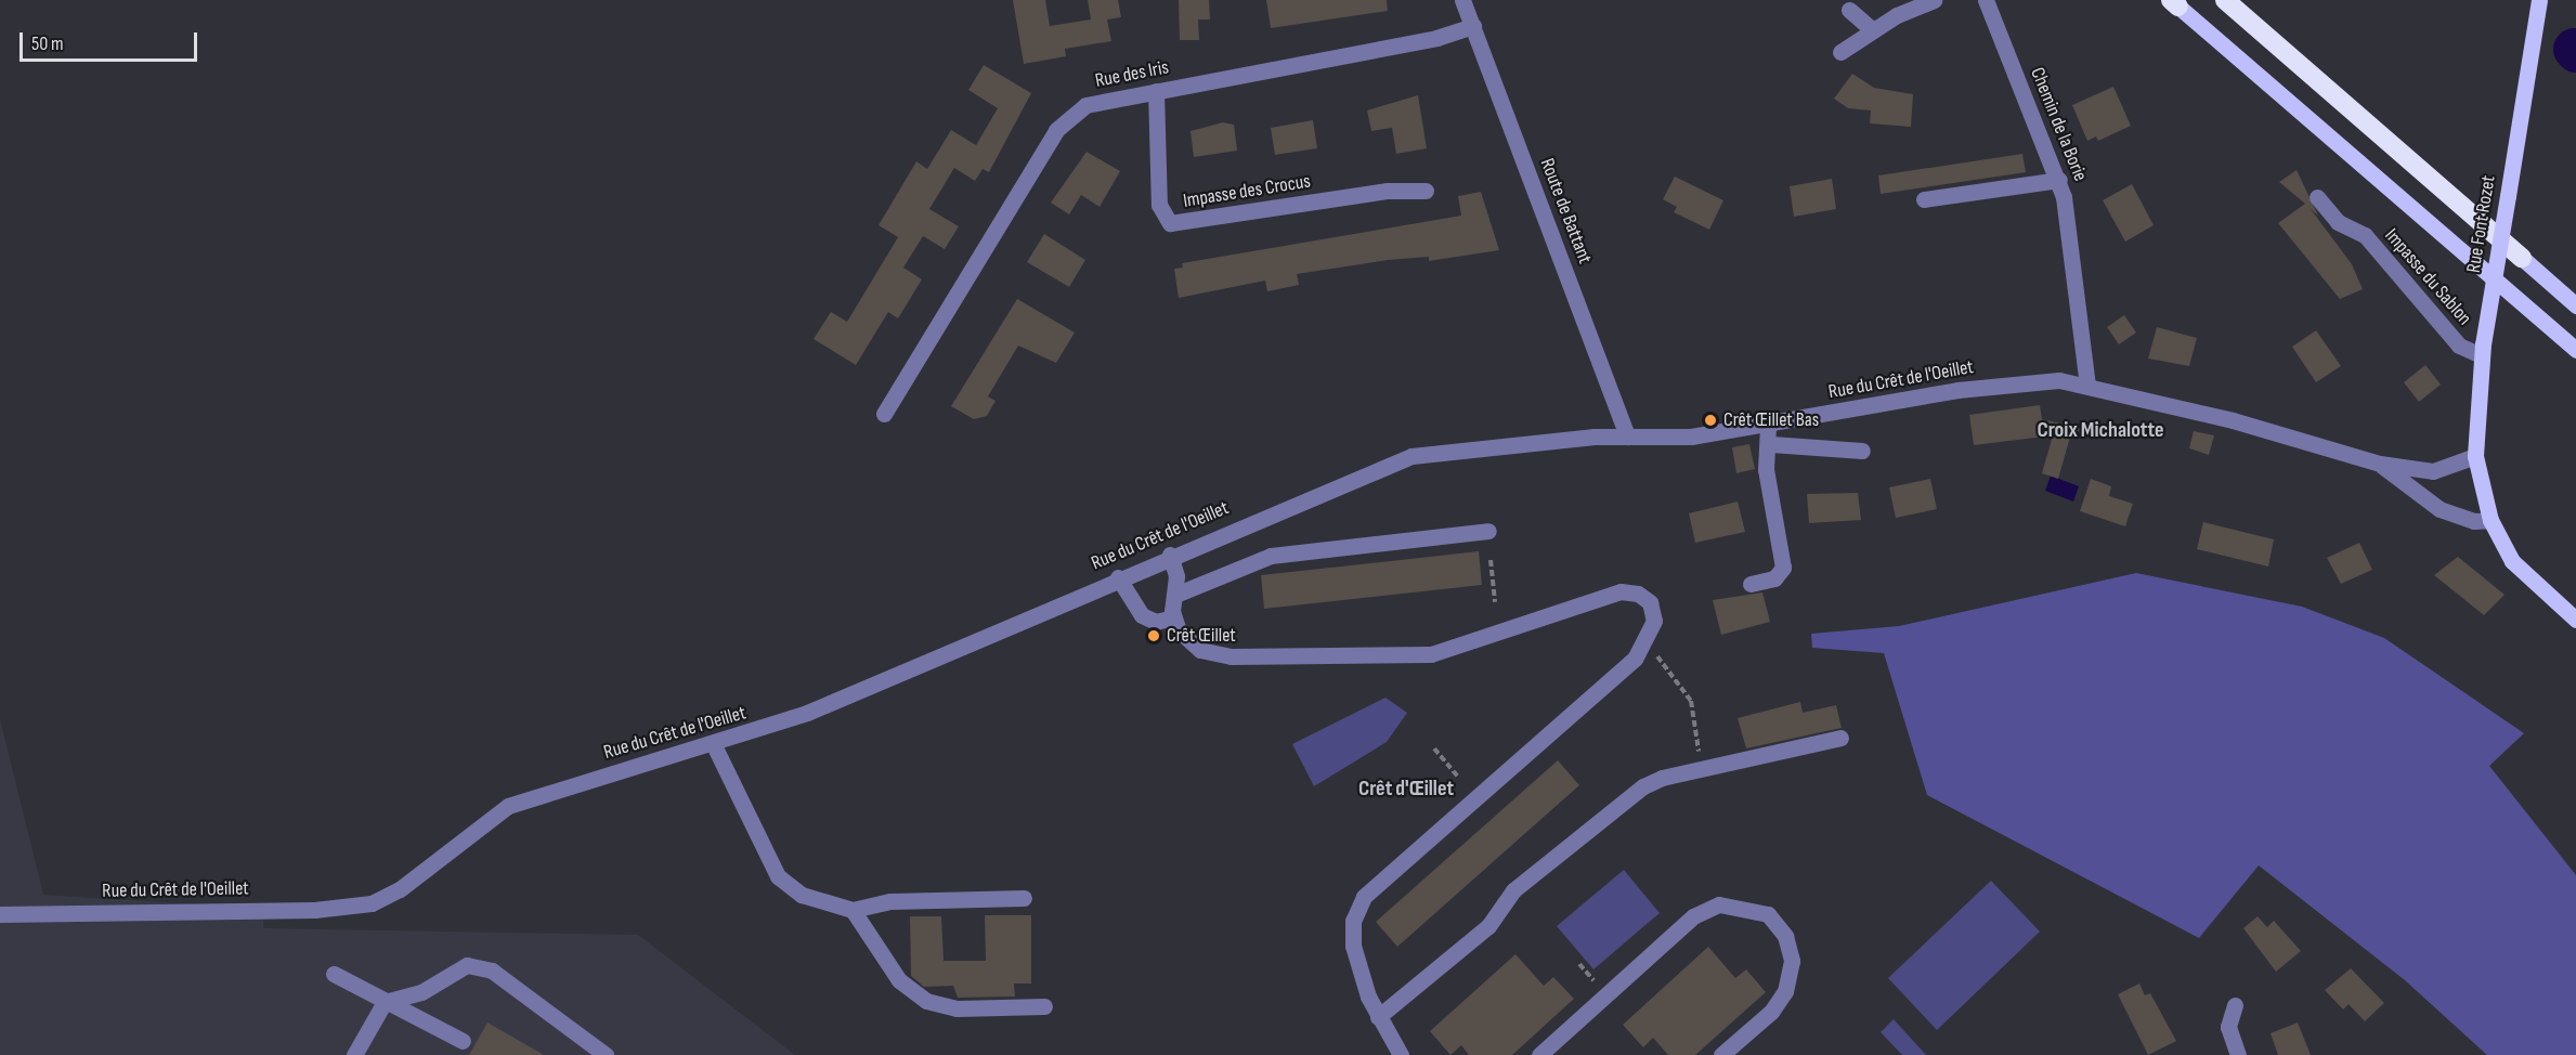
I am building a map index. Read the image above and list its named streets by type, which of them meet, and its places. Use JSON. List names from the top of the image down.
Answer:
{
  "streets": {
    "main road": ["Rue Font Rozet"],
    "street": [
      "Rue des Iris",
      "Chemin de la Borie",
      "Impasse des Crocus",
      "Route de Battant",
      "Impasse du Sablon",
      "Rue du Crêt de l'Oeillet"
    ]
  },
  "crossings": [
    ["Rue des Iris", "Impasse des Crocus"],
    ["Rue des Iris", "Route de Battant"],
    ["Chemin de la Borie", "Rue du Crêt de l'Oeillet"],
    ["Route de Battant", "Rue du Crêt de l'Oeillet"],
    ["Rue Font Rozet", "Impasse du Sablon"],
    ["Rue Font Rozet", "Rue du Crêt de l'Oeillet"]
  ],
  "districts": ["Croix Michalotte", "Crêt d'Œillet"],
  "places": ["Crêt Œillet Bas", "Crêt Œillet"],
  "scale_bar": "50 m"
}
